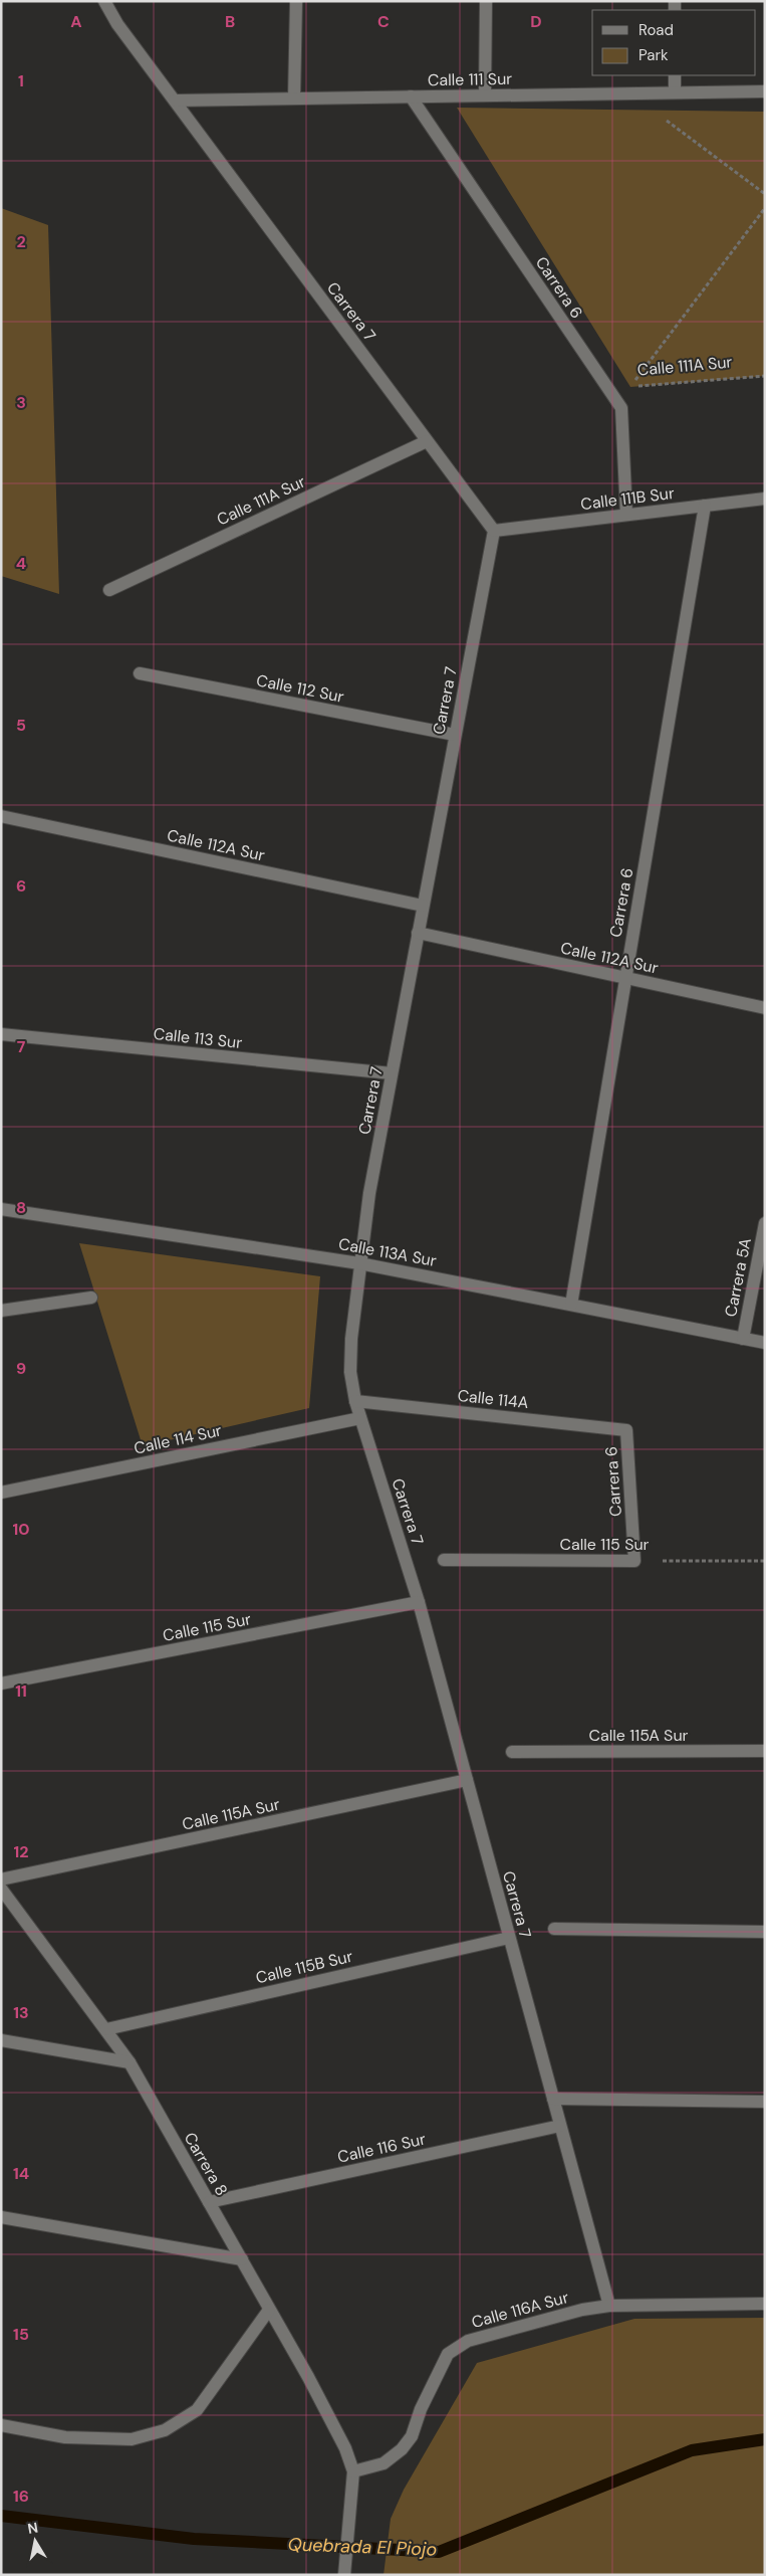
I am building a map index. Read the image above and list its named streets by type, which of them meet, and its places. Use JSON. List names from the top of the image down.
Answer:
{
  "streets": {
    "street": [
      "Calle 111 Sur",
      "Carrera 6",
      "Carrera 7",
      "Calle 111A Sur",
      "Calle 111B Sur",
      "Calle 112 Sur",
      "Calle 112A Sur",
      "Calle 113 Sur",
      "Calle 113A Sur",
      "Carrera 5A",
      "Calle 114A",
      "Calle 114 Sur",
      "Calle 115 Sur",
      "Calle 115A Sur",
      "Calle 115B Sur",
      "Calle 116 Sur",
      "Carrera 8",
      "Calle 116A Sur"
    ]
  },
  "crossings": [
    ["Calle 111 Sur", "Carrera 6"],
    ["Calle 111 Sur", "Carrera 7"],
    ["Carrera 6", "Calle 111B Sur"],
    ["Carrera 6", "Calle 112A Sur"],
    ["Carrera 6", "Calle 113A Sur"],
    ["Carrera 6", "Calle 114A"],
    ["Carrera 6", "Calle 115 Sur"],
    ["Carrera 7", "Calle 111A Sur"],
    ["Carrera 7", "Calle 111B Sur"],
    ["Carrera 7", "Calle 112 Sur"],
    ["Carrera 7", "Calle 112A Sur"],
    ["Carrera 7", "Calle 113 Sur"],
    ["Carrera 7", "Calle 113A Sur"],
    ["Carrera 7", "Calle 114A"],
    ["Carrera 7", "Calle 114 Sur"],
    ["Carrera 7", "Calle 115 Sur"],
    ["Carrera 7", "Calle 115A Sur"],
    ["Carrera 7", "Calle 115B Sur"],
    ["Carrera 7", "Calle 116 Sur"],
    ["Carrera 7", "Calle 116A Sur"],
    ["Calle 113A Sur", "Carrera 5A"],
    ["Calle 115B Sur", "Carrera 8"],
    ["Calle 116 Sur", "Carrera 8"],
    ["Carrera 8", "Calle 116A Sur"]
  ],
  "water": ["Quebrada El Piojo"],
  "legend": ["Road", "Park"],
  "north": "top",
  "grid": {
    "columns": [
      "A",
      "B",
      "C",
      "D"
    ],
    "rows": [
      "1",
      "2",
      "3",
      "4",
      "5",
      "6",
      "7",
      "8",
      "9",
      "10",
      "11",
      "12",
      "13",
      "14",
      "15",
      "16"
    ]
  }
}
